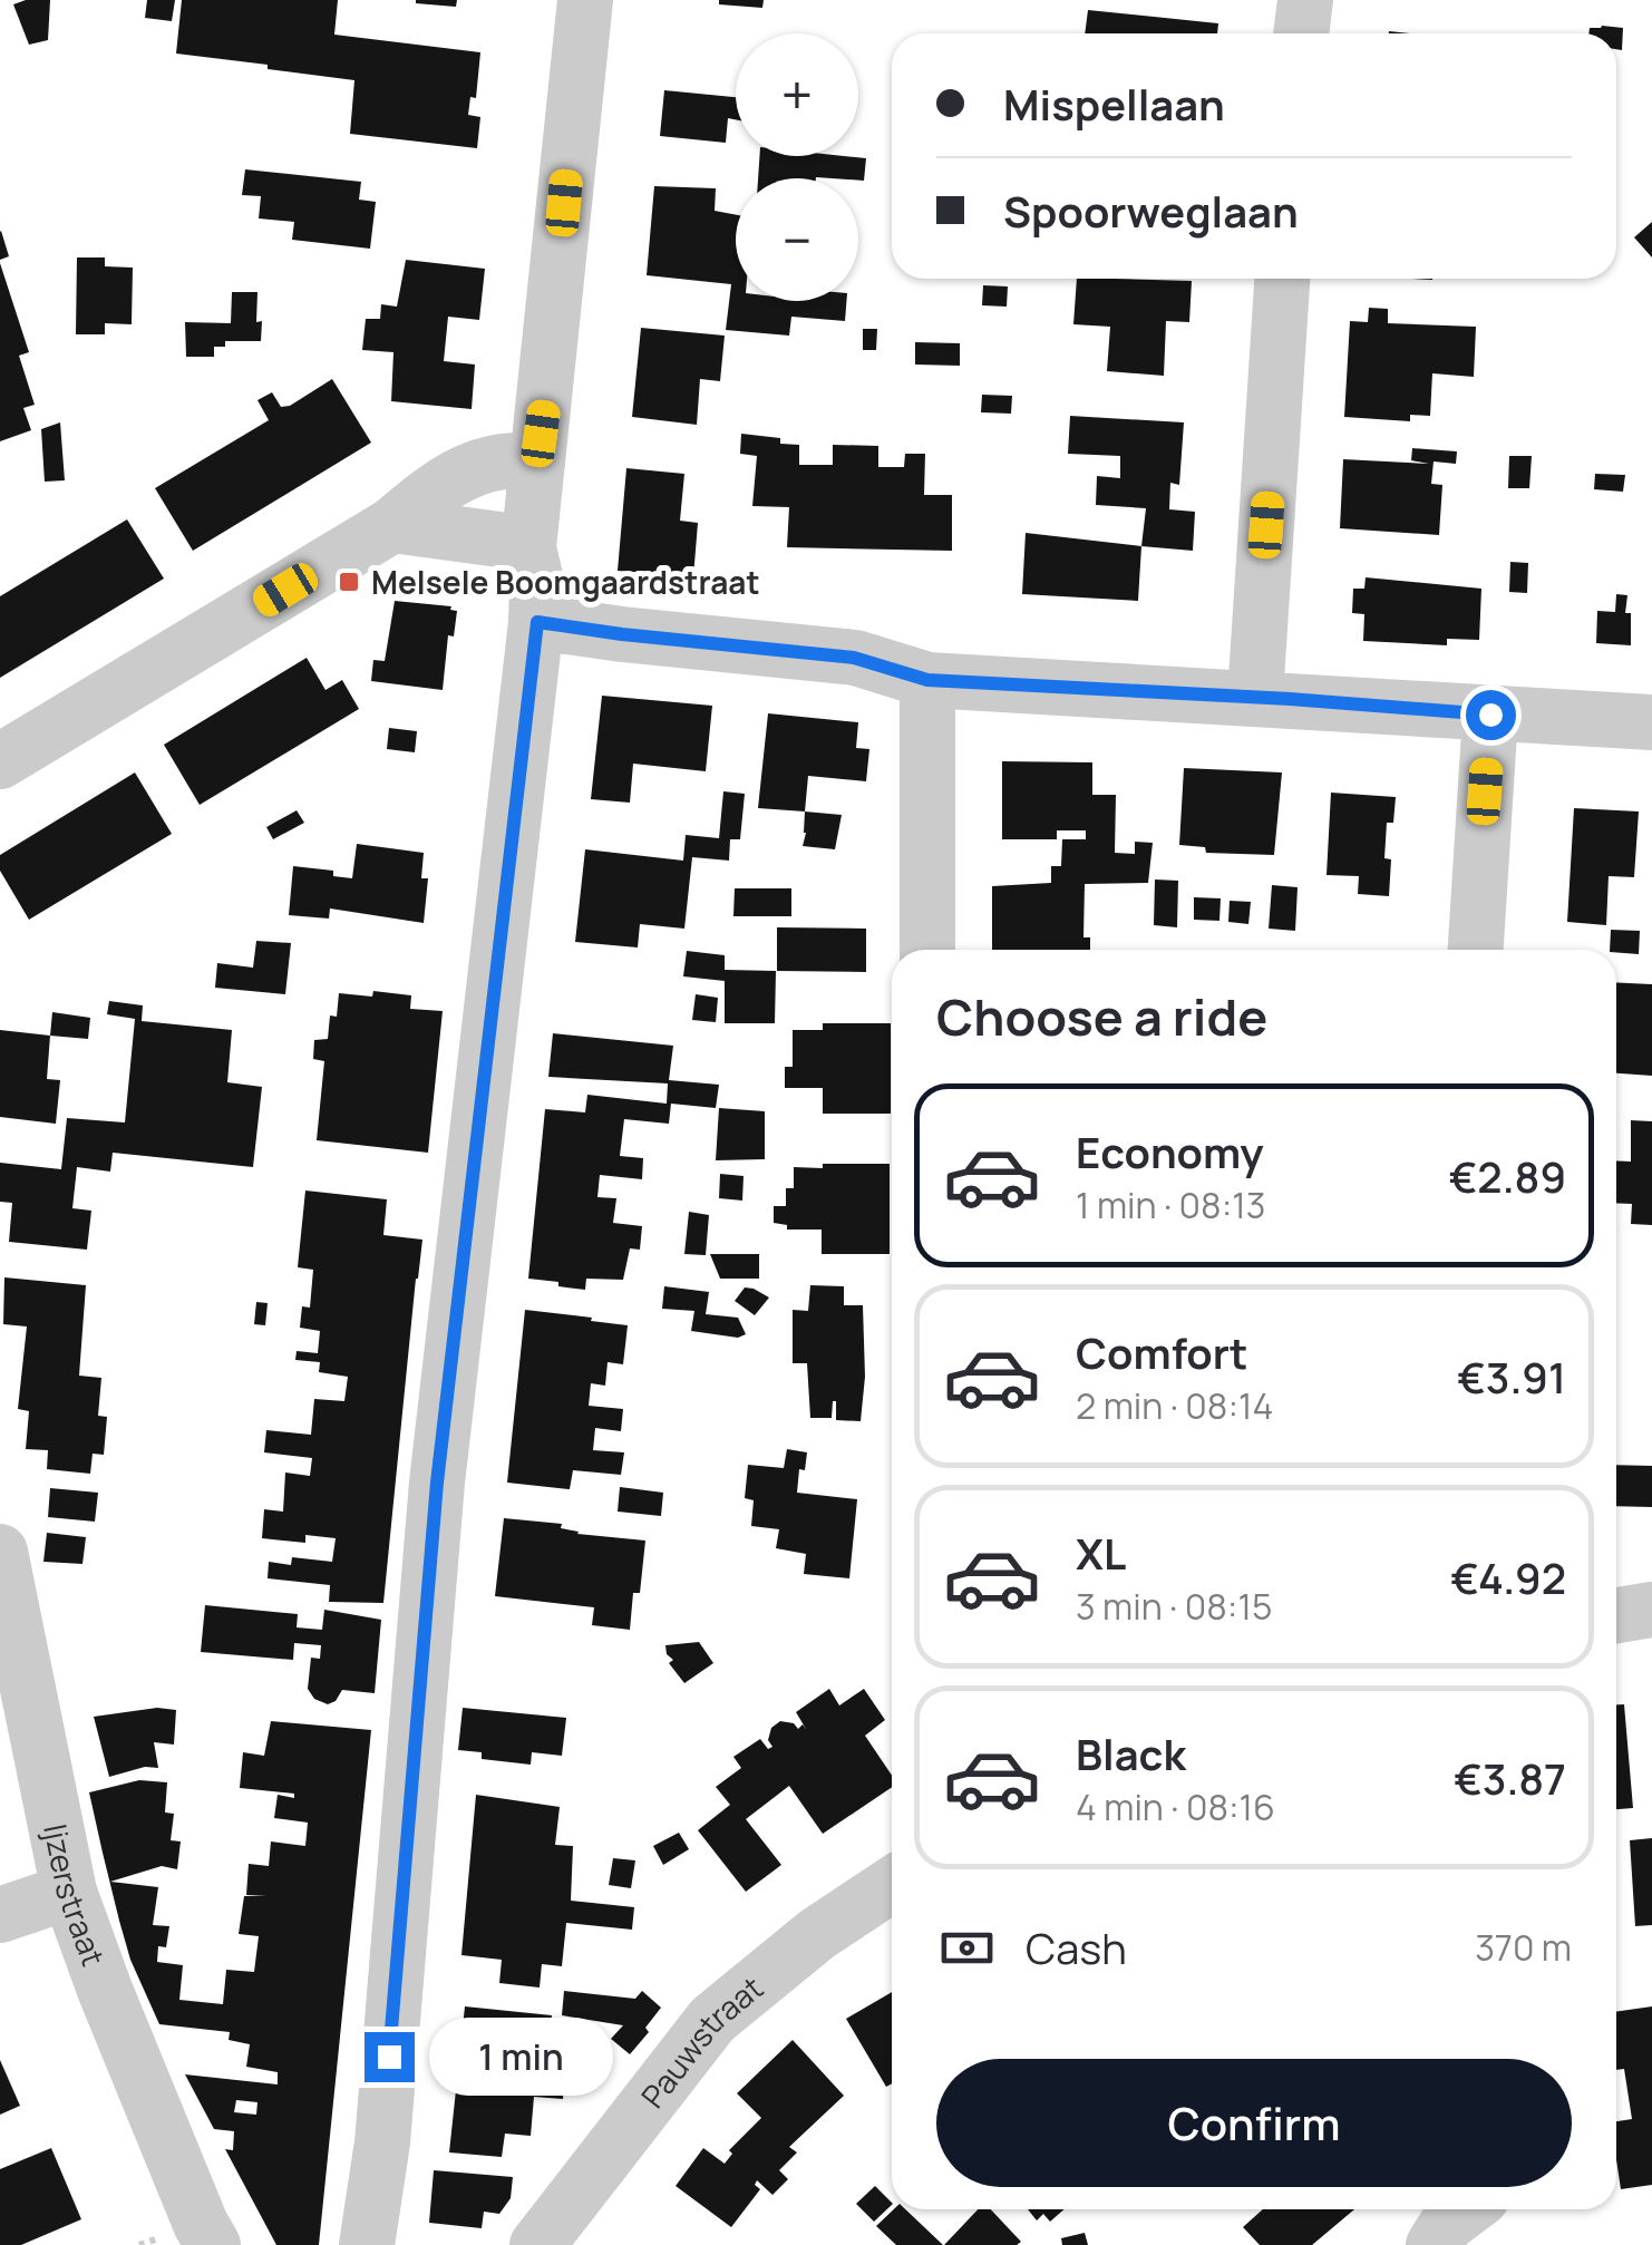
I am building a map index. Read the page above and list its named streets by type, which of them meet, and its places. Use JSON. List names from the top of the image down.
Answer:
{
  "streets": {
    "street": ["Ijzerstraat", "Pauwstraat"]
  },
  "places": {
    "transit": ["Melsele Boomgaardstraat"]
  },
  "page": {
    "map_buttons": ["+", "−"],
    "banner": ["Mispellaan", "Spoorweglaan"],
    "heading": "Choose a ride",
    "list": [
      {
        "name": "Economy",
        "note": "1 min · 08:13",
        "value": "€2.89"
      },
      {
        "name": "Comfort",
        "note": "2 min · 08:14",
        "value": "€3.91"
      },
      {
        "name": "XL",
        "note": "3 min · 08:15",
        "value": "€4.92"
      },
      {
        "name": "Black",
        "note": "4 min · 08:16",
        "value": "€3.87"
      }
    ],
    "pay": ["Cash", "370 m"],
    "bubble": "1 min",
    "buttons": "Confirm"
  }
}
